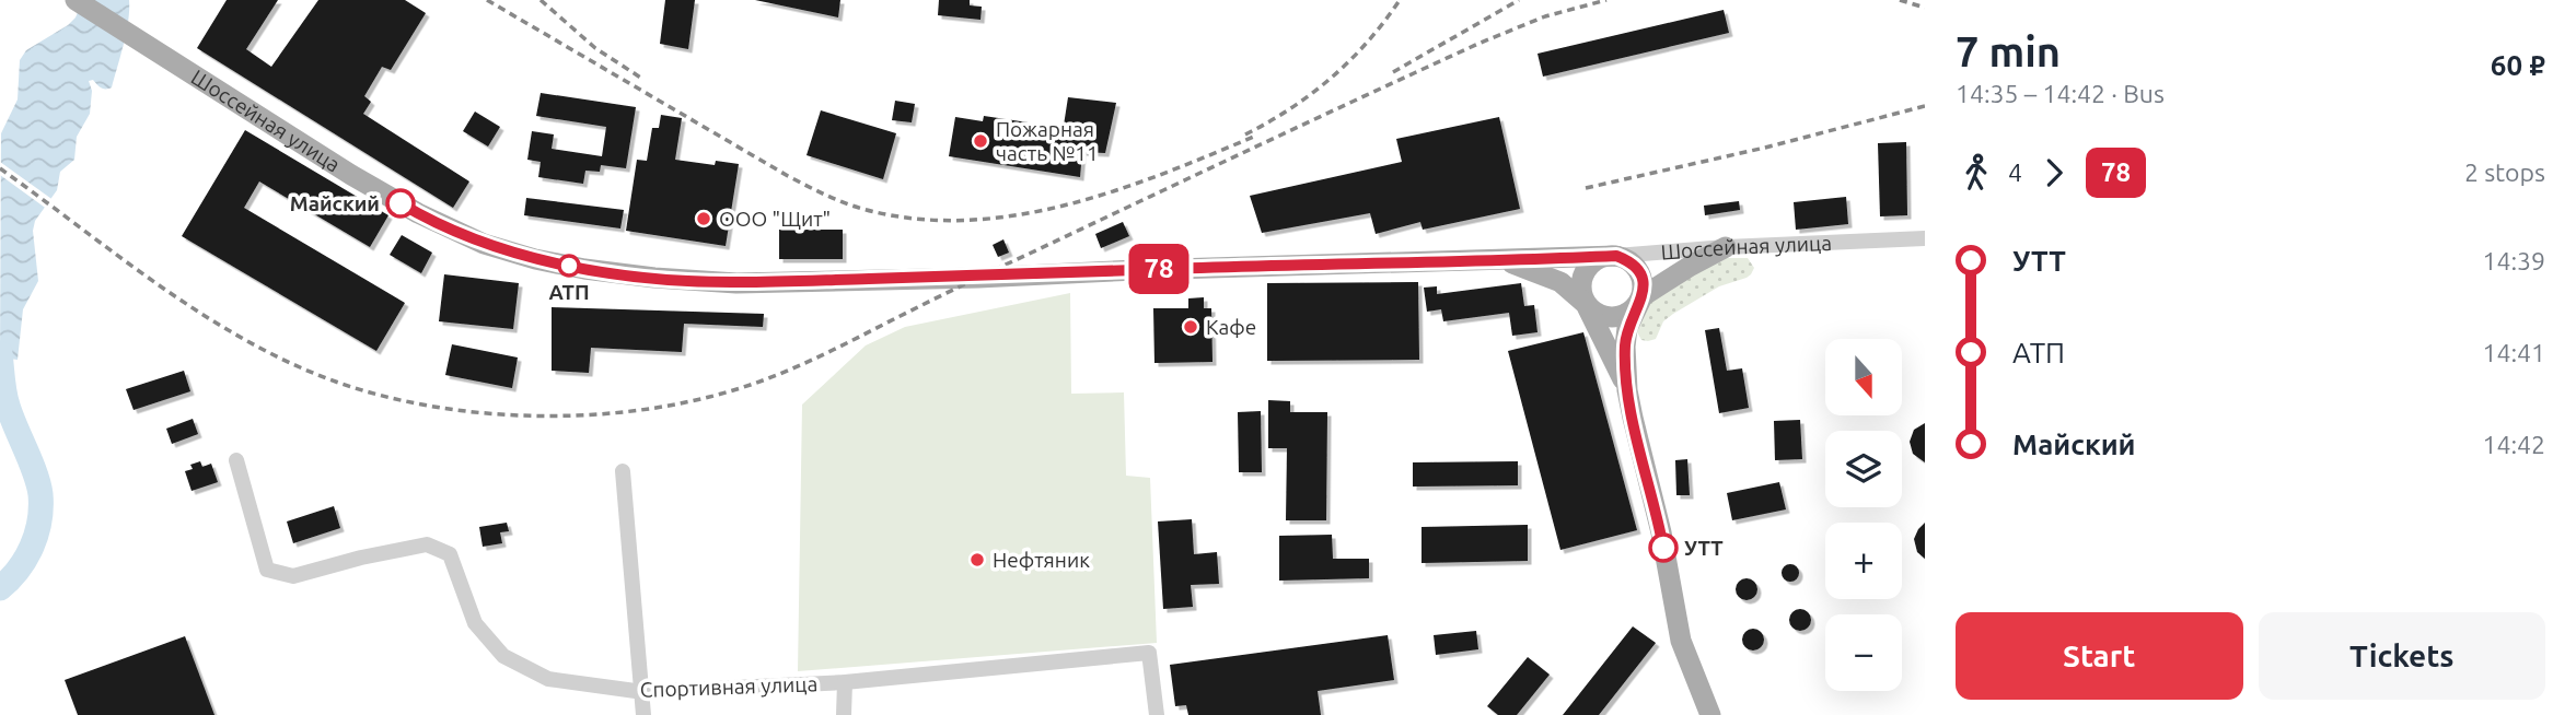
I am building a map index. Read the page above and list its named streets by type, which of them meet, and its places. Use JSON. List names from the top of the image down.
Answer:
{
  "streets": {
    "main road": ["Шоссейная улица"],
    "street": ["Спортивная улица"]
  },
  "places": [
    "Пожарная часть №11",
    "Майский",
    "ООО \"Щит\"",
    "АТП",
    "Кафе",
    "УТТ",
    "Нефтяник"
  ],
  "lines": ["bus line 78"],
  "north": "bottom",
  "page": {
    "on_map": "78",
    "heading": ["7 min", "14:35 – 14:42 · Bus", "60 ₽"],
    "legs": ["4", "78", "2 stops"],
    "list": [
      {
        "name": "УТТ",
        "value": "14:39"
      },
      {
        "name": "АТП",
        "value": "14:41"
      },
      {
        "name": "Майский",
        "value": "14:42"
      }
    ],
    "map_buttons": ["+", "−"],
    "buttons": ["Start", "Tickets"]
  }
}
